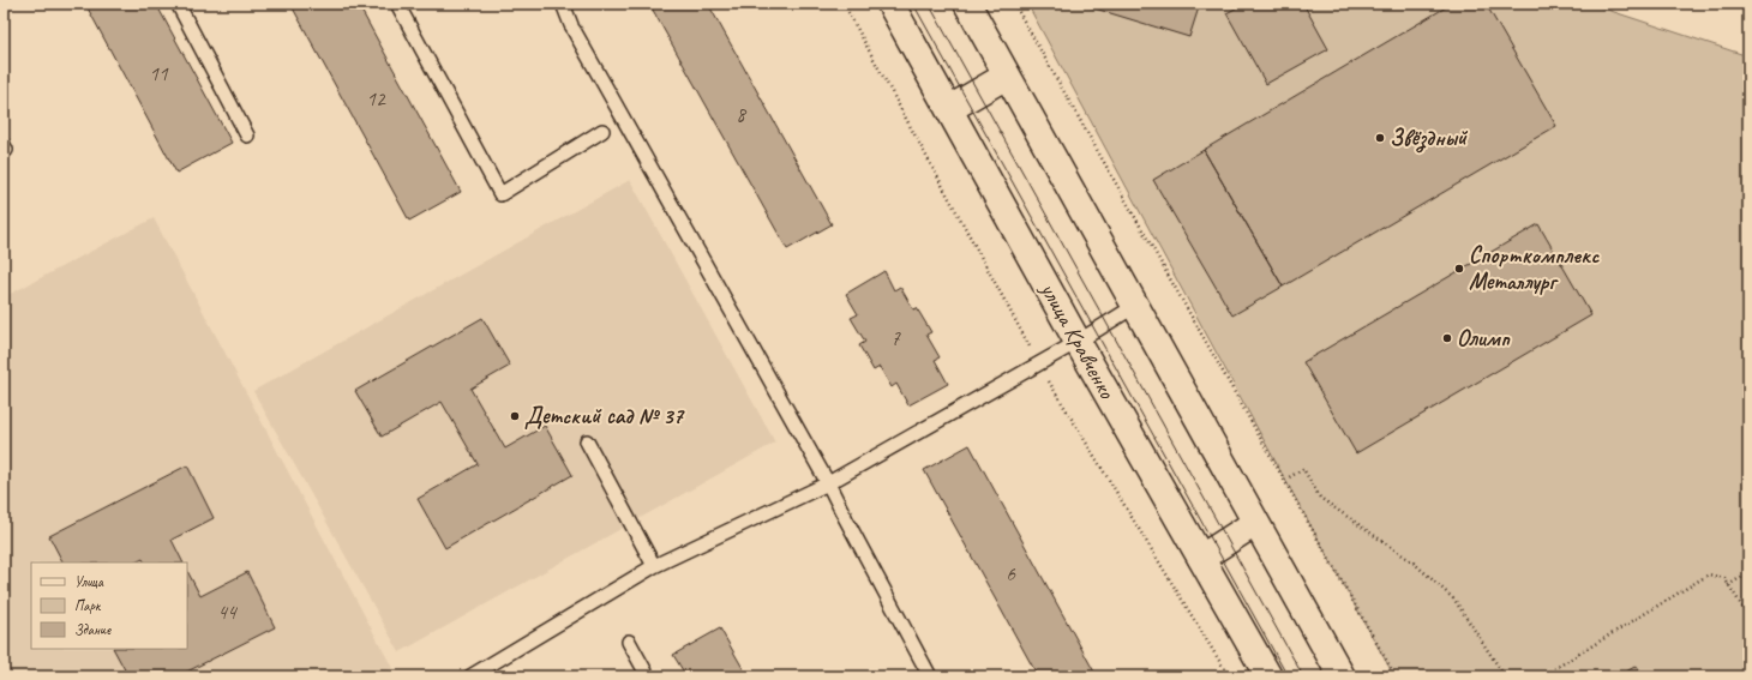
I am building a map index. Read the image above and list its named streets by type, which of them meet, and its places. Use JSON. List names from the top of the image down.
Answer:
{
  "streets": {
    "main road": ["улица Кравченко"]
  },
  "places": [
    "Звёздный",
    "Спорткомплекс Металлург",
    "Олимп",
    "Детский сад № 37"
  ],
  "house_numbers": [
    "11",
    "12",
    "8",
    "7",
    "6",
    "44"
  ],
  "legend": ["Улица", "Парк", "Здание"]
}
